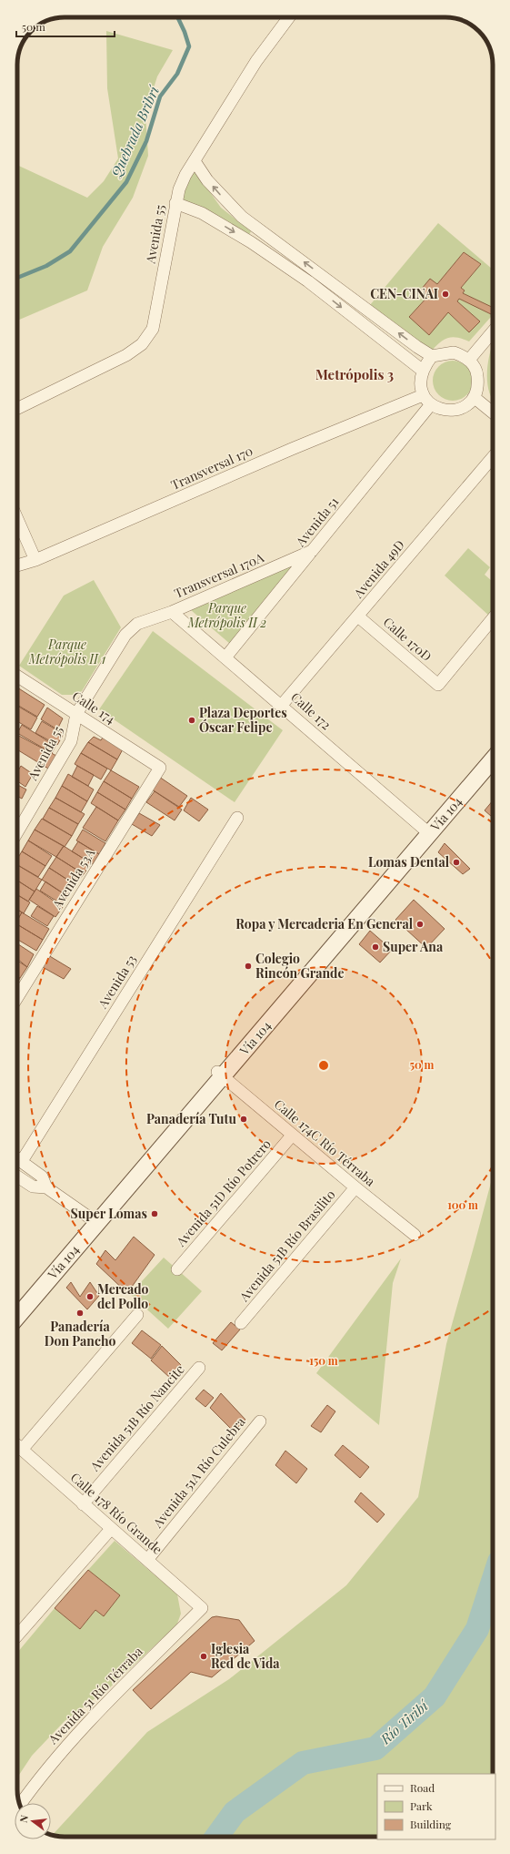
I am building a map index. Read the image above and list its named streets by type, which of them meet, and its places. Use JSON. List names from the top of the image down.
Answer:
{
  "streets": {
    "main road": ["Vía 104"],
    "street": [
      "Avenida 55",
      "Transversal 170",
      "Avenida 51",
      "Avenida 49D",
      "Transversal 170A",
      "Calle 170D",
      "Calle 174",
      "Calle 172",
      "Avenida 53A",
      "Avenida 53",
      "Calle 174C Río Térraba",
      "Avenida 51D Río Potrero",
      "Avenida 51B Río Brasilito",
      "Avenida 51B Río Nancite",
      "Avenida 51A Río Culebra",
      "Calle 178 Río Grande",
      "Avenida 51 Río Térraba"
    ]
  },
  "crossings": [
    ["Avenida 55", "Transversal 170A"],
    ["Avenida 55", "Calle 174"],
    ["Transversal 170", "Avenida 51"],
    ["Avenida 51", "Transversal 170A"],
    ["Avenida 51", "Calle 172"],
    ["Avenida 49D", "Calle 170D"],
    ["Avenida 49D", "Calle 172"],
    ["Transversal 170A", "Calle 172"],
    ["Calle 174", "Avenida 53A"],
    ["Calle 172", "Vía 104"],
    ["Vía 104", "Calle 174C Río Térraba"],
    ["Calle 174C Río Térraba", "Avenida 51D Río Potrero"],
    ["Calle 174C Río Térraba", "Avenida 51B Río Brasilito"],
    ["Avenida 51B Río Nancite", "Calle 178 Río Grande"],
    ["Avenida 51A Río Culebra", "Calle 178 Río Grande"],
    ["Calle 178 Río Grande", "Avenida 51 Río Térraba"]
  ],
  "districts": ["Metrópolis 3"],
  "water": ["Quebrada Bribrí", "Río Tiribí"],
  "parks": ["Parque Metrópolis II 2", "Parque Metrópolis II 1"],
  "places": [
    "CEN-CINAI",
    "Plaza Deportes Óscar Felipe",
    "Lomas Dental",
    "Ropa y Mercaderia En General",
    "Super Ana",
    "Colegio Rincón Grande",
    "Panadería Tutu",
    "Super Lomas",
    "Mercado del Pollo",
    "Panadería Don Pancho",
    "Iglesia Red de Vida"
  ],
  "legend": ["Road", "Park", "Building"],
  "scale_bar": "50 m",
  "north": "left",
  "rings": ["50 m", "100 m", "150 m"]
}
